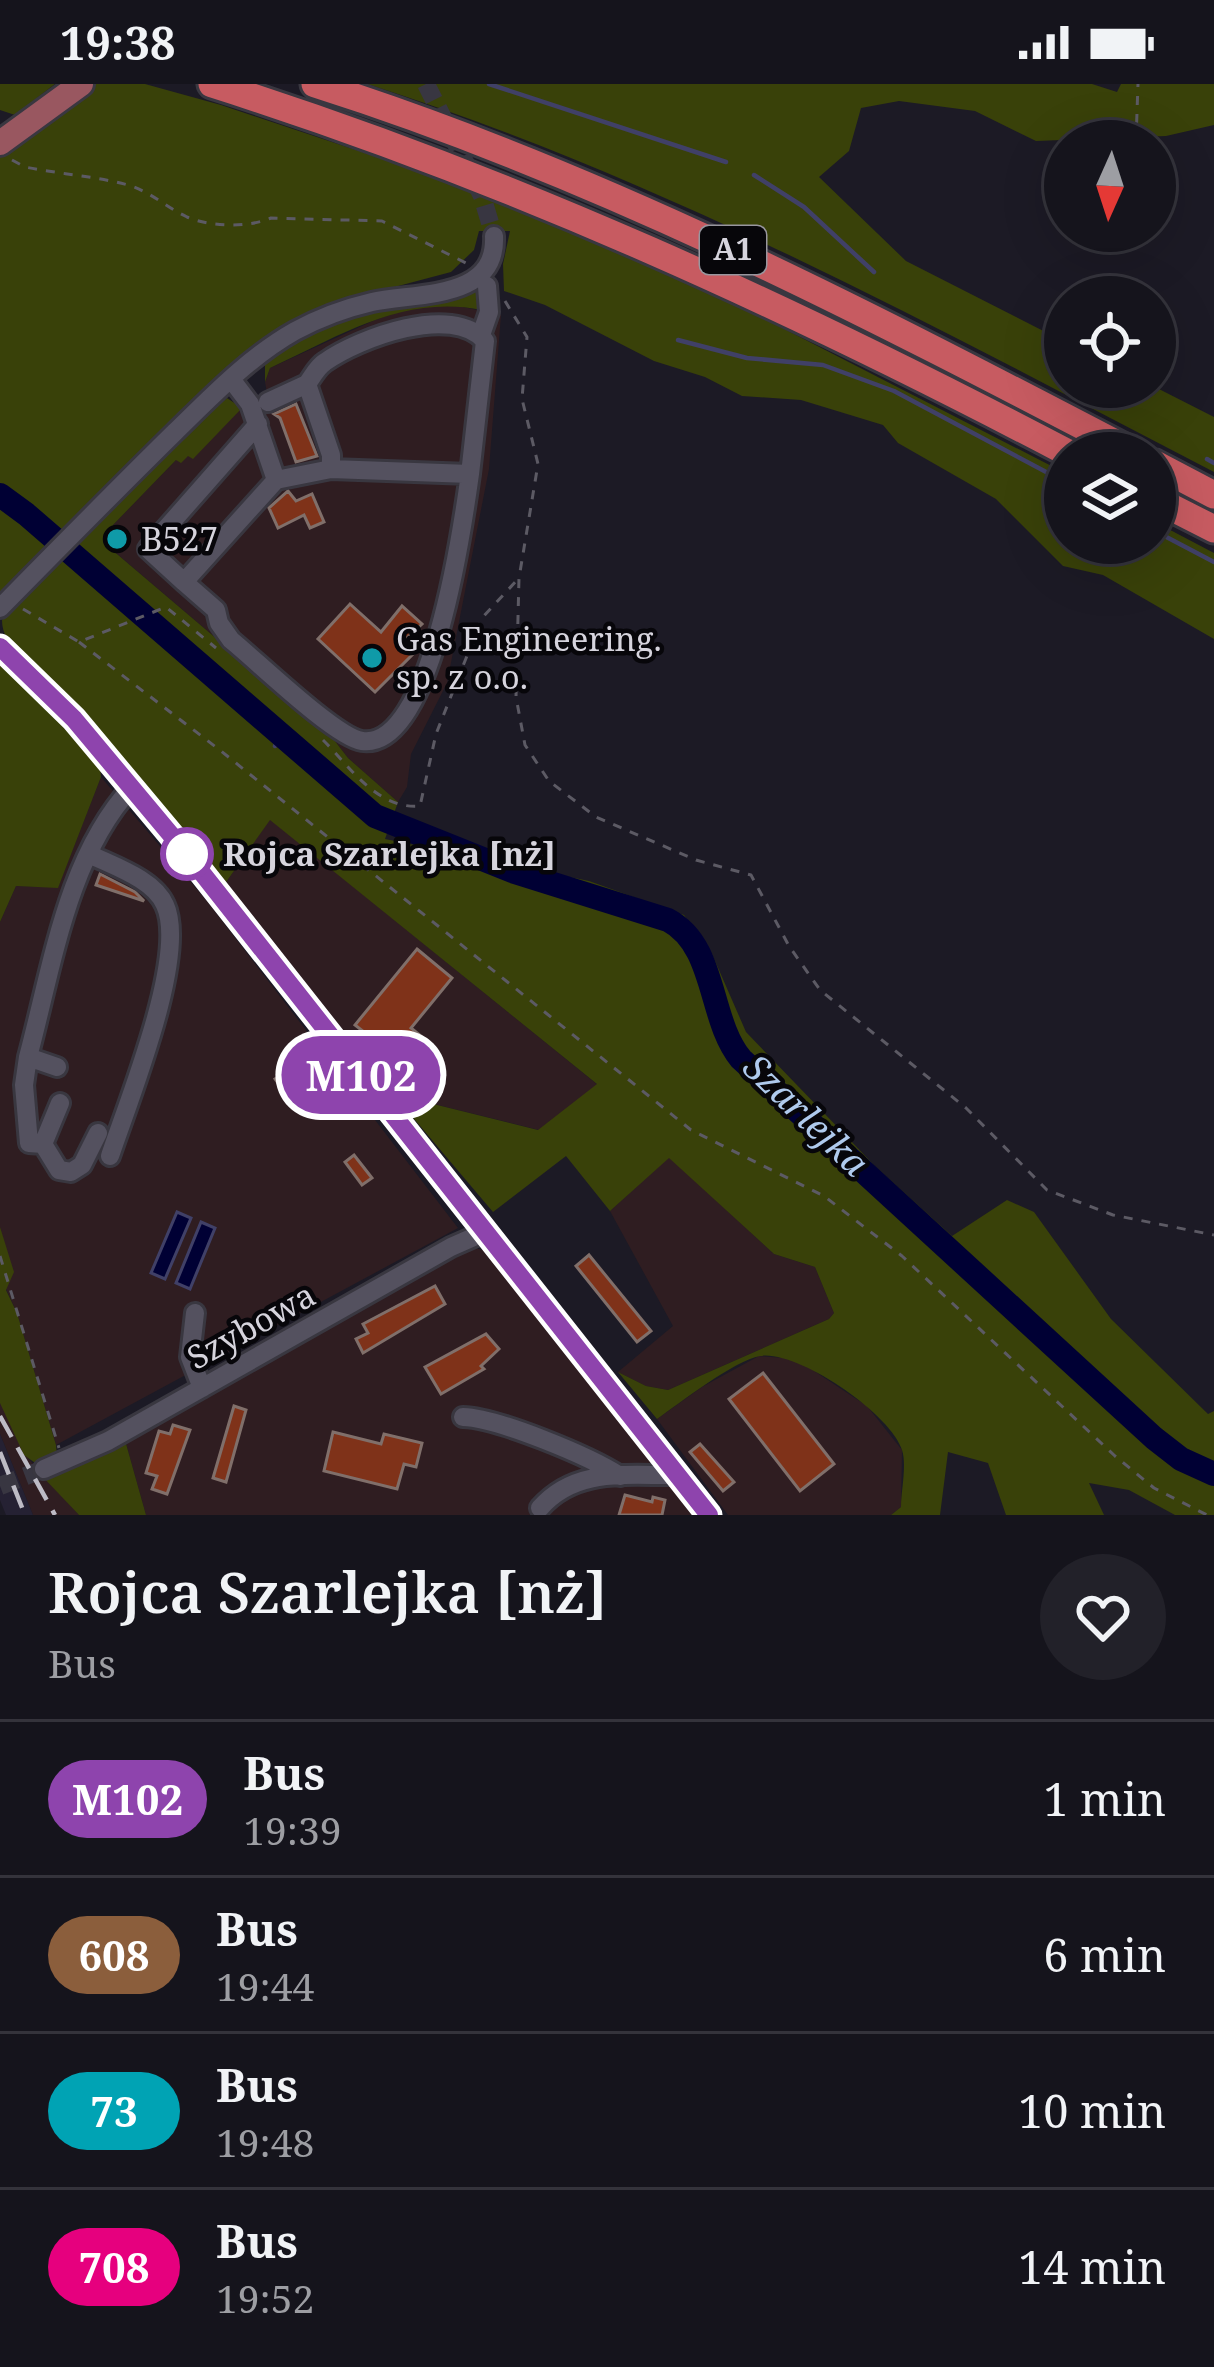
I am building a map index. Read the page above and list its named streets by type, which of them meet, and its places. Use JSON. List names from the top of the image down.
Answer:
{
  "streets": {
    "highway": ["A1"],
    "street": ["Szybowa"]
  },
  "water": ["Szarlejka"],
  "places": ["B527", "Gas Engineering. sp. z o.o.", "Rojca Szarlejka [nż]"],
  "lines": ["bus line M102"],
  "north": "bottom",
  "page": {
    "status": "19:38",
    "on_map": "M102",
    "heading": ["Rojca Szarlejka [nż]", "Bus"],
    "list": [
      {
        "mark": "M102",
        "name": "Bus",
        "note": "19:39",
        "value": "1 min"
      },
      {
        "mark": "608",
        "name": "Bus",
        "note": "19:44",
        "value": "6 min"
      },
      {
        "mark": "73",
        "name": "Bus",
        "note": "19:48",
        "value": "10 min"
      },
      {
        "mark": "708",
        "name": "Bus",
        "note": "19:52",
        "value": "14 min"
      }
    ]
  }
}
